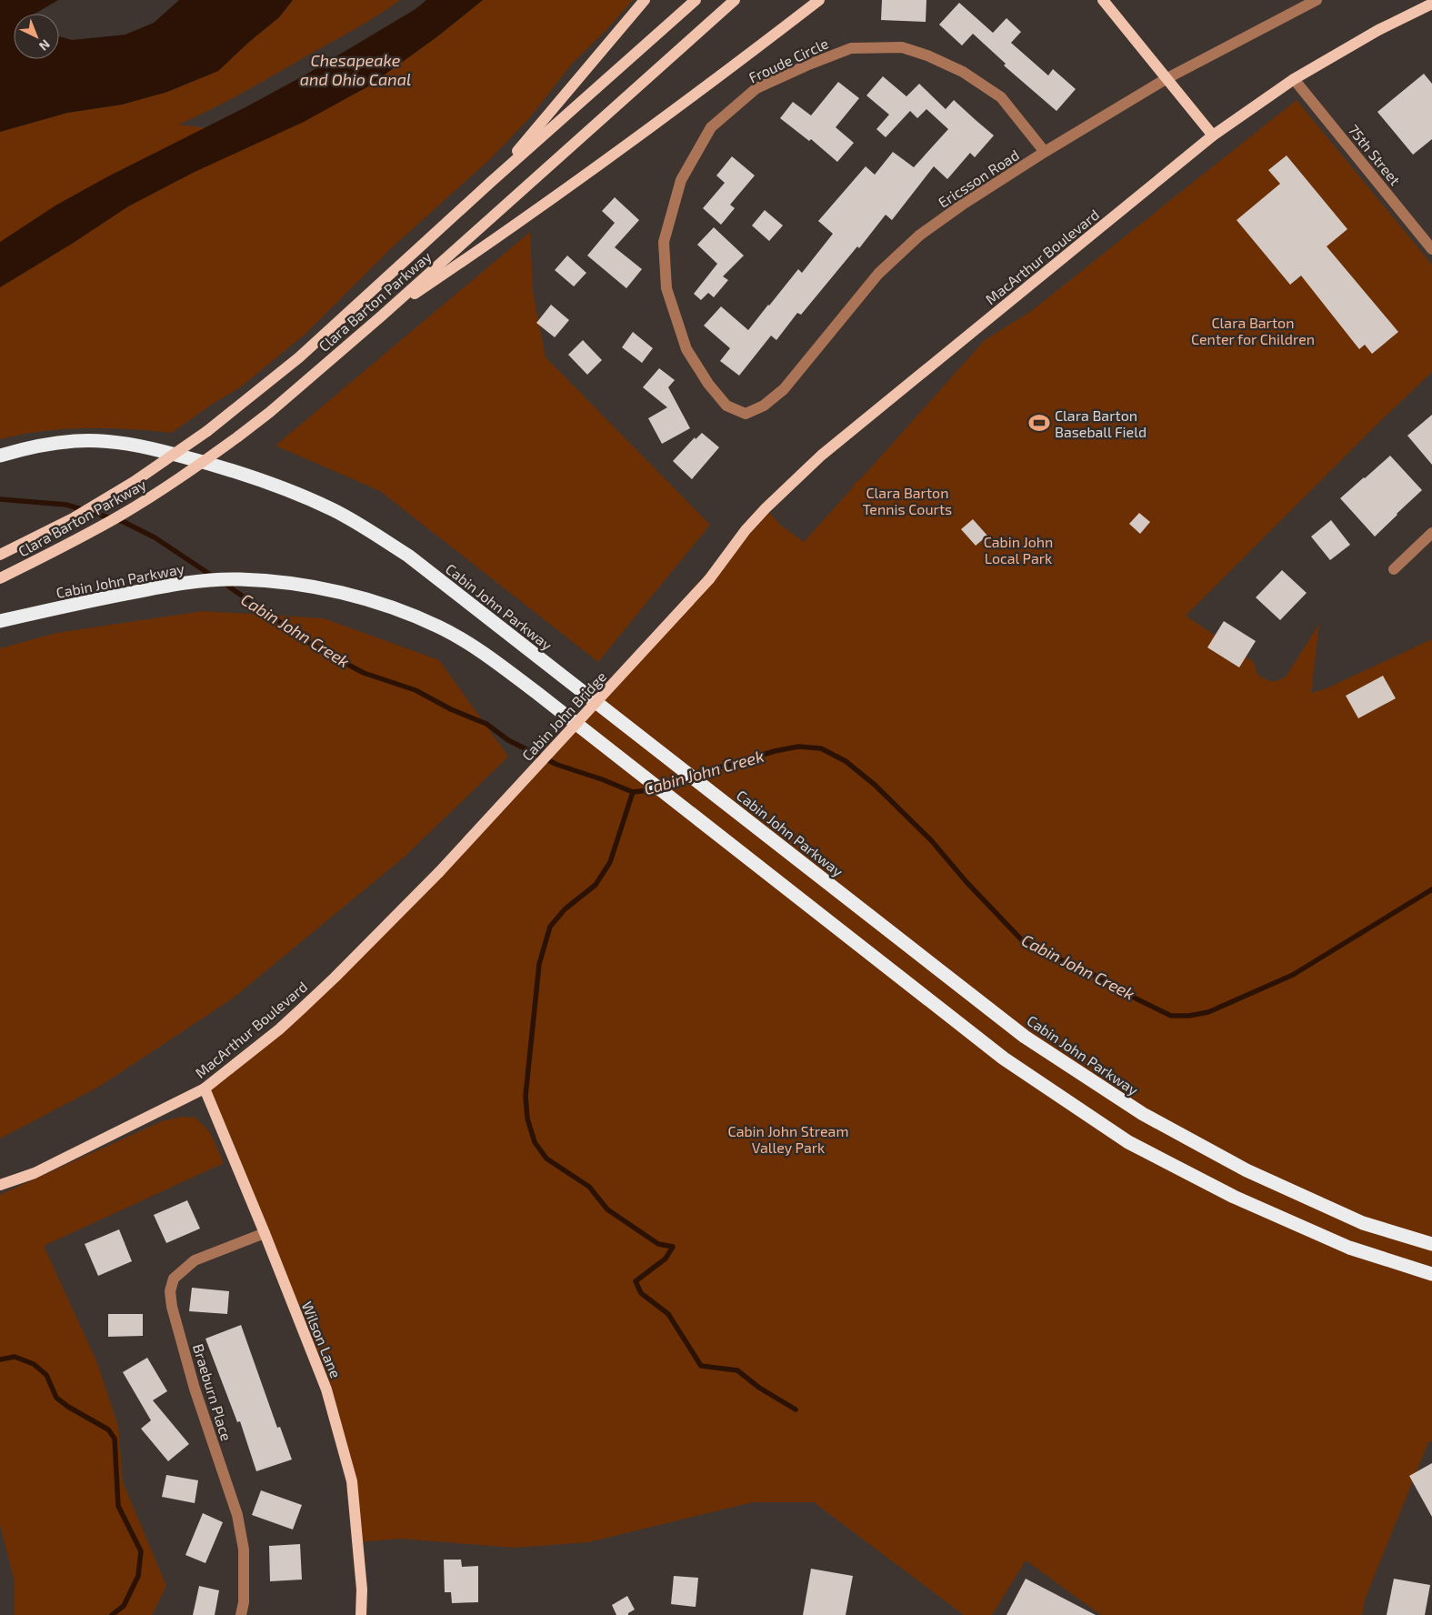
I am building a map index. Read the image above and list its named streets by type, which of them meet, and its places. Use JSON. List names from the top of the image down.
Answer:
{
  "streets": {
    "highway": ["Cabin John Parkway"],
    "main road": [
      "MacArthur Boulevard",
      "Clara Barton Parkway",
      "Cabin John Bridge",
      "Wilson Lane"
    ],
    "street": [
      "Froude Circle",
      "75th Street",
      "Ericsson Road",
      "Braeburn Place"
    ]
  },
  "crossings": [
    ["Froude Circle", "Ericsson Road"],
    ["75th Street", "MacArthur Boulevard"],
    ["MacArthur Boulevard", "Cabin John Bridge"],
    ["MacArthur Boulevard", "Wilson Lane"],
    ["Wilson Lane", "Braeburn Place"]
  ],
  "water": ["Chesapeake and Ohio Canal", "Cabin John Creek"],
  "parks": [
    "Clara Barton Center for Children",
    "Clara Barton Tennis Courts",
    "Cabin John Local Park",
    "Cabin John Stream Valley Park"
  ],
  "places": {
    "sports": ["Clara Barton Baseball Field"]
  },
  "north": "bottom right"
}
